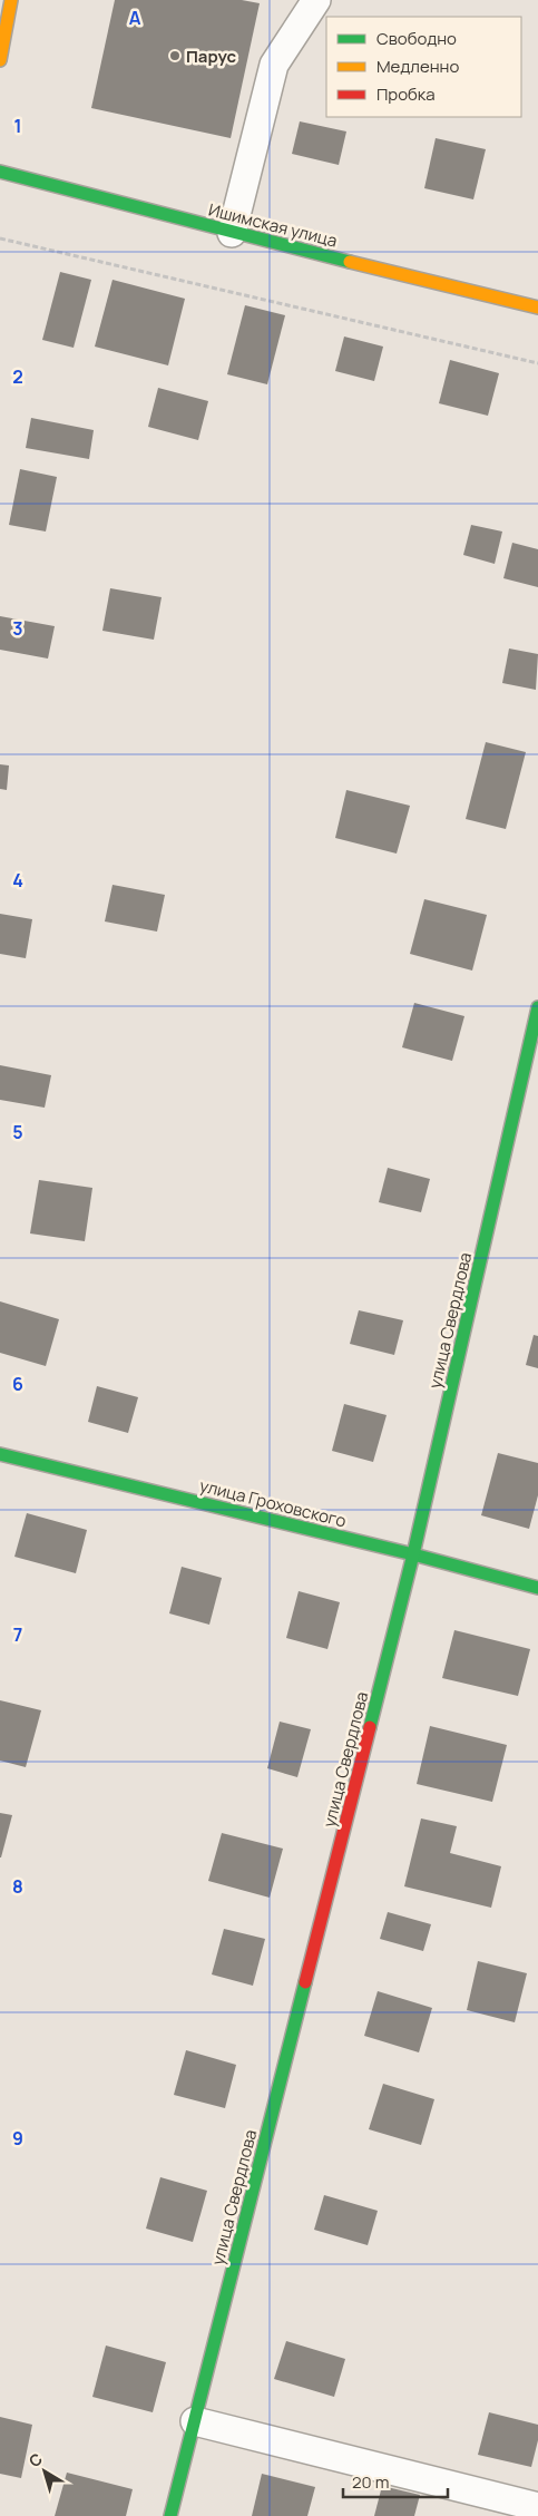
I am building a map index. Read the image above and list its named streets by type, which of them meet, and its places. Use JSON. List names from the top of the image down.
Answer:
{
  "streets": {
    "street": ["Ишимская улица", "улица Свердлова", "улица Гроховского"]
  },
  "crossings": [
    ["улица Свердлова", "улица Гроховского"]
  ],
  "places": ["Парус"],
  "legend": ["Свободно", "Медленно", "Пробка"],
  "scale_bar": "20 m",
  "north": "top left",
  "grid": {
    "columns": ["A"],
    "rows": [
      "1",
      "2",
      "3",
      "4",
      "5",
      "6",
      "7",
      "8",
      "9"
    ]
  }
}
